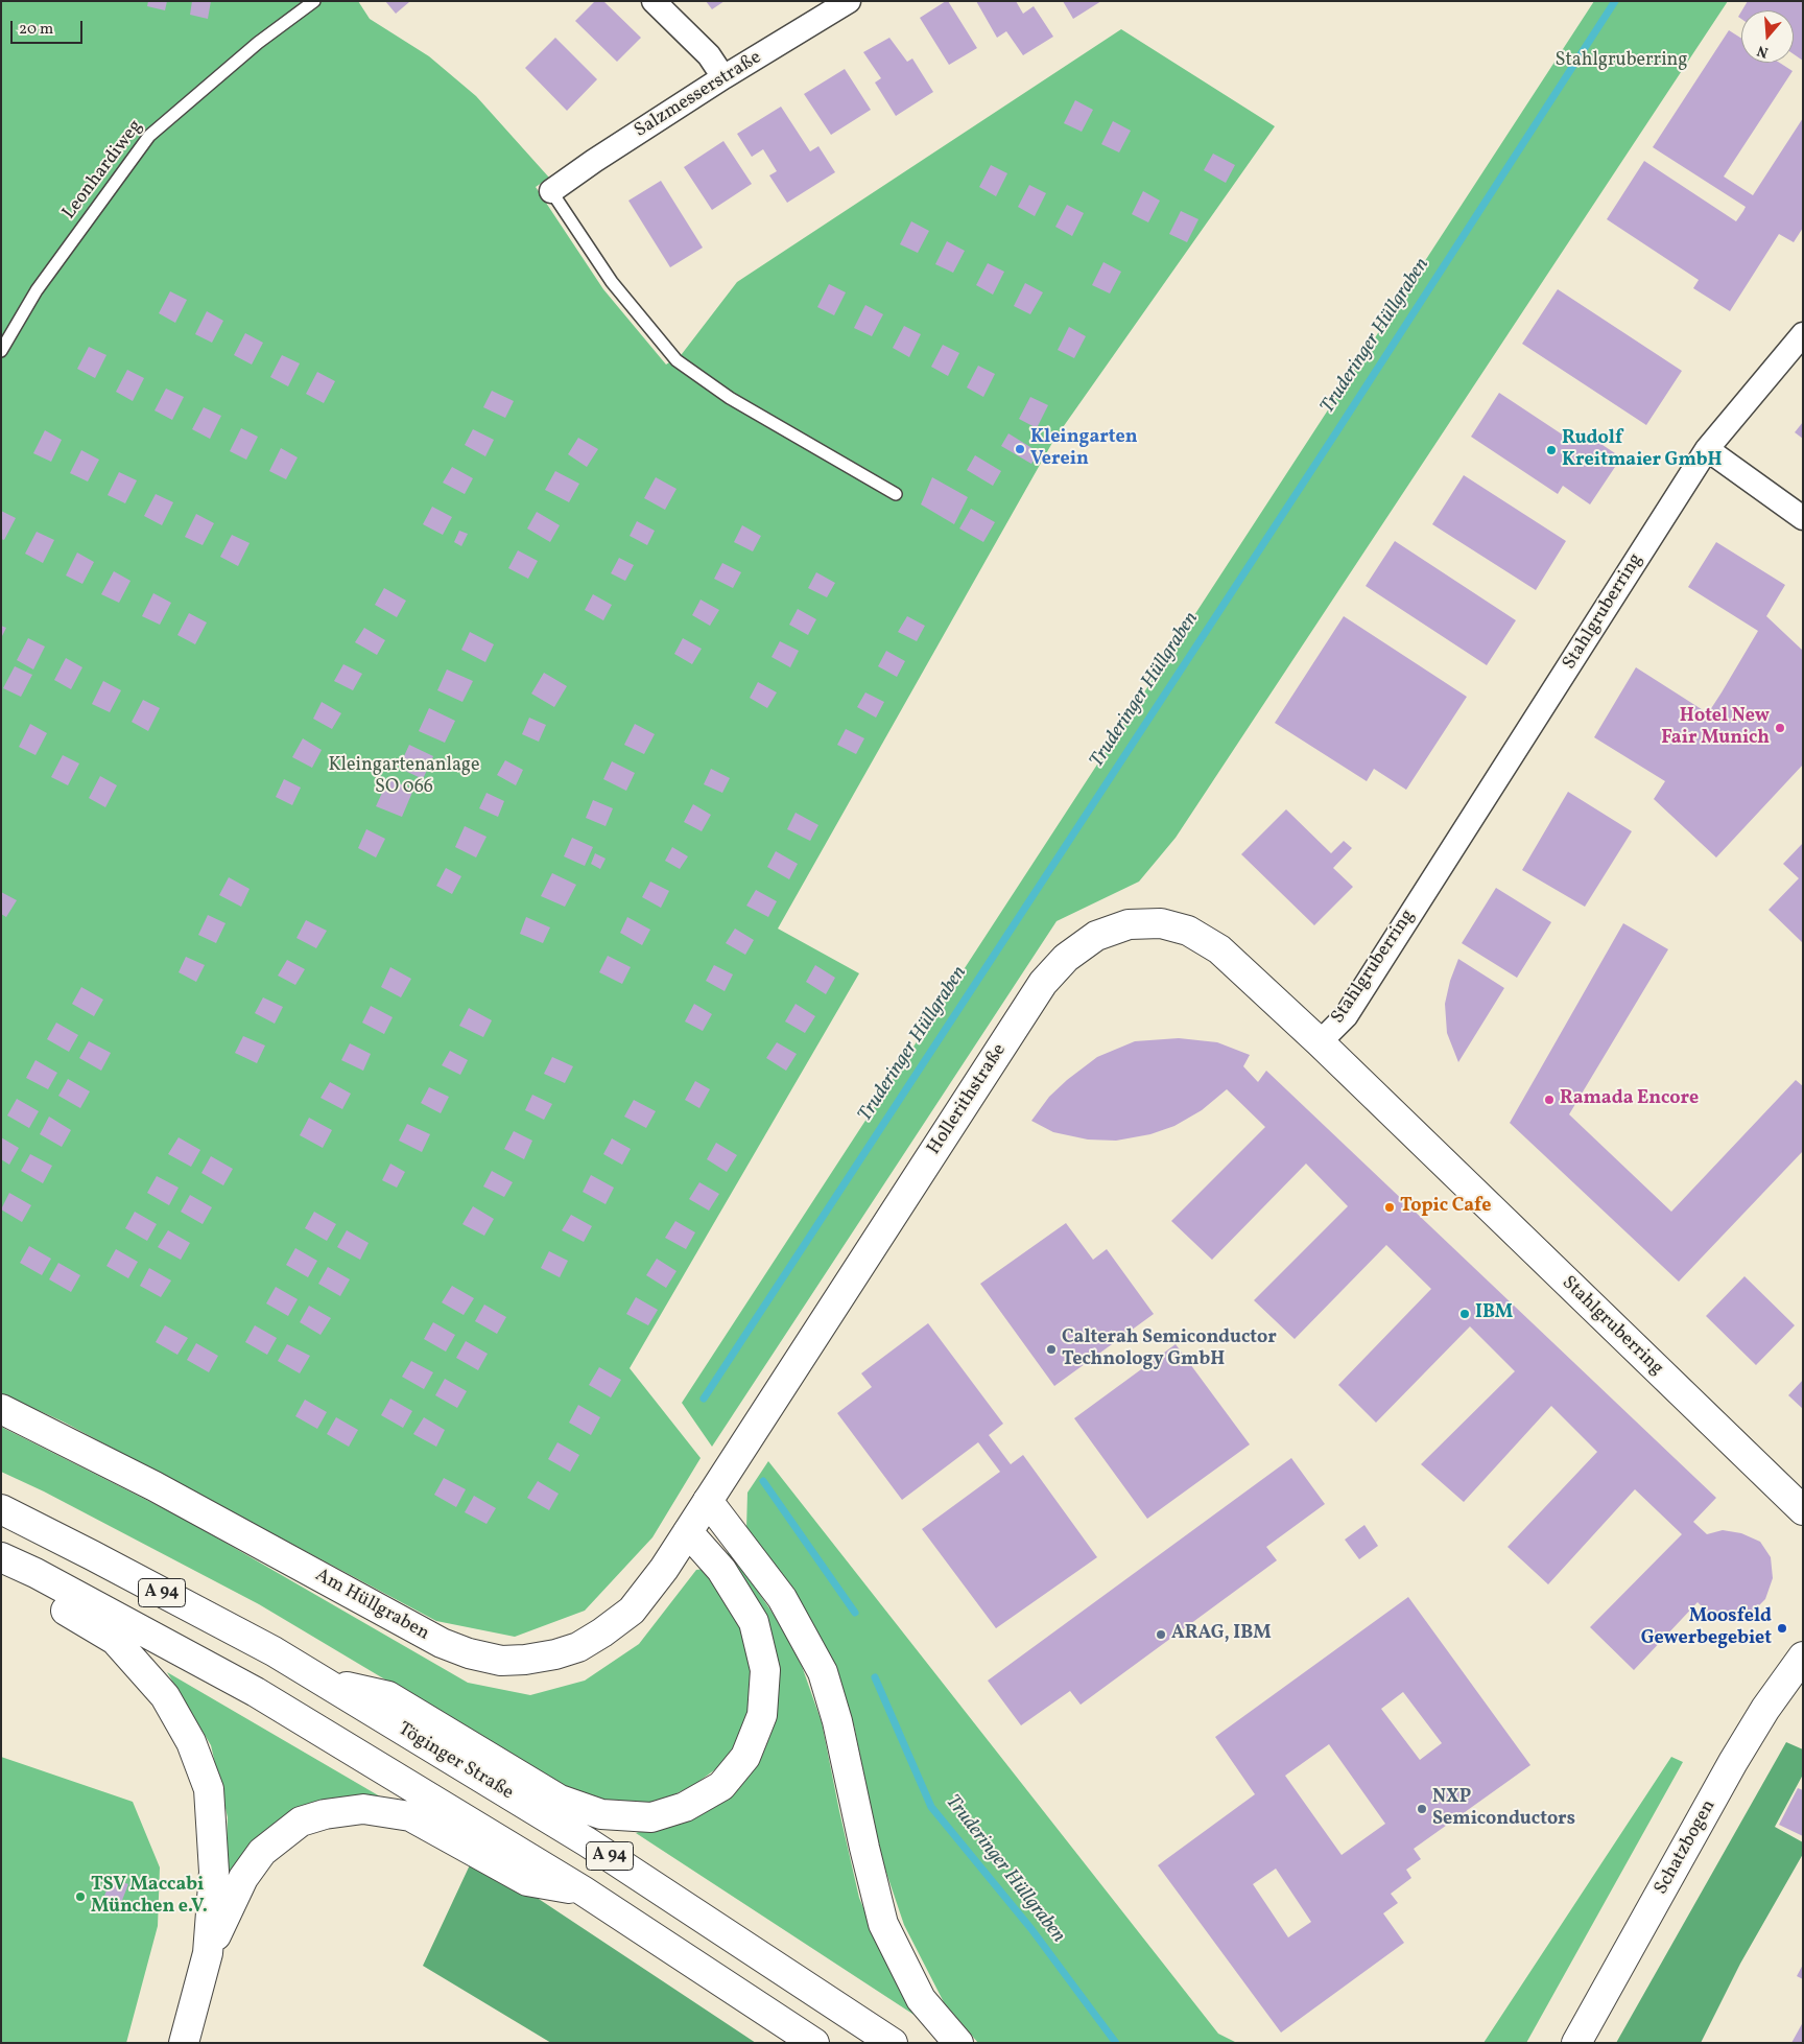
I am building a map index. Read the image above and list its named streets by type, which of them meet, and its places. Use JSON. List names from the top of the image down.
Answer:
{
  "streets": {
    "main road": [
      "Stahlgruberring",
      "Hollerithstraße",
      "A 94",
      "Am Hüllgraben",
      "Töginger Straße",
      "Schatzbogen"
    ],
    "street": ["Salzmesserstraße"],
    "lane": ["Leonhardiweg"]
  },
  "crossings": [
    ["Stahlgruberring", "Hollerithstraße"],
    ["Hollerithstraße", "Am Hüllgraben"]
  ],
  "water": ["Truderinger Hüllgraben"],
  "parks": ["Stahlgruberring", "Kleingartenanlage SO 066"],
  "places": [
    "Kleingarten Verein",
    "Rudolf Kreitmaier GmbH",
    "Hotel New Fair Munich",
    "Ramada Encore",
    "Topic Cafe",
    "IBM",
    "Calterah Semiconductor Technology GmbH",
    "Moosfeld Gewerbegebiet",
    "ARAG, IBM",
    "NXP Semiconductors",
    "TSV Maccabi München e.V."
  ],
  "scale_bar": "20 m",
  "north": "bottom"
}
